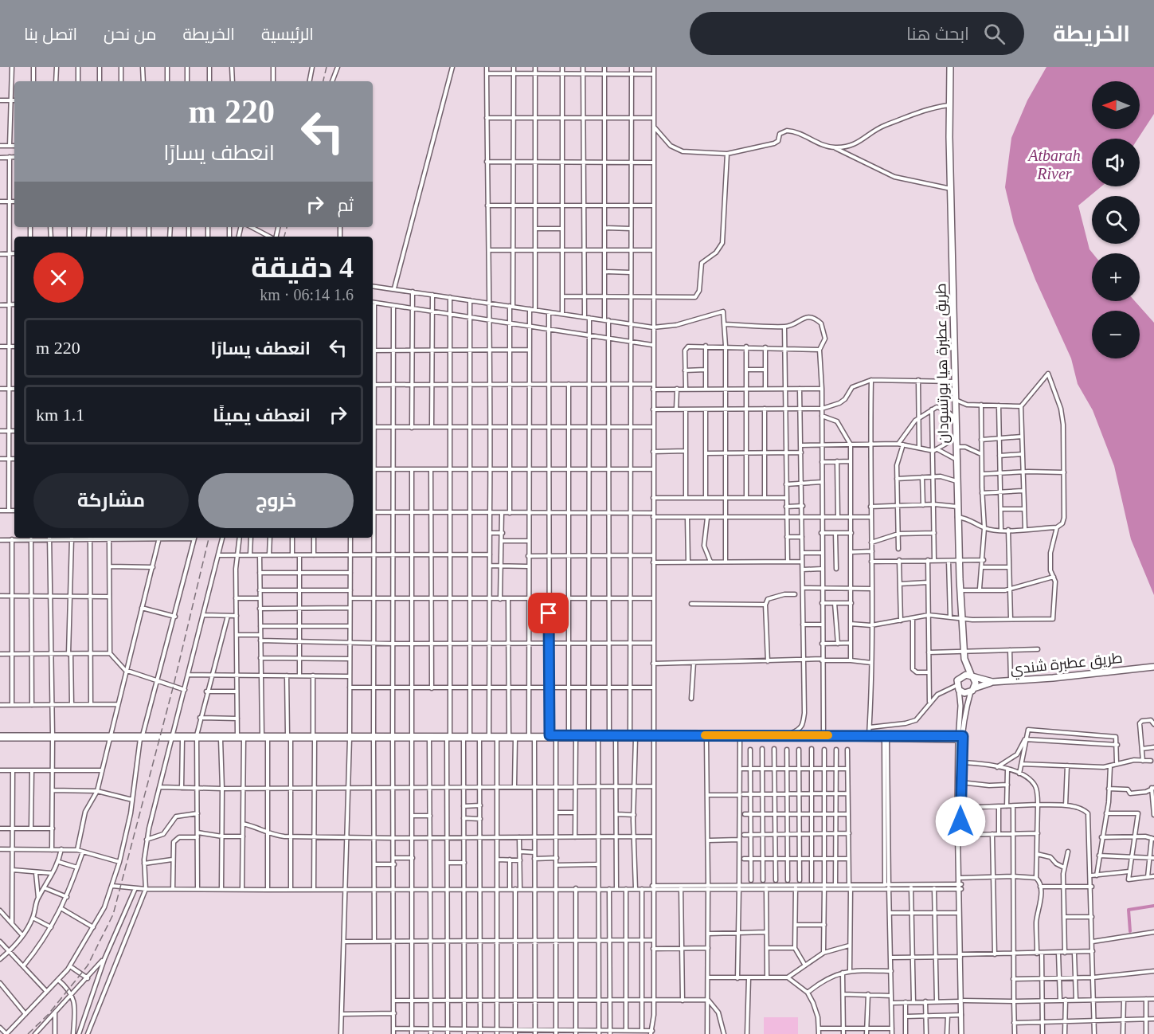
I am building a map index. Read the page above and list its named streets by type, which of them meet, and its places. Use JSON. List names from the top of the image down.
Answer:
{
  "streets": {
    "highway": ["طريق عطبرة هيا بورتسودان", "طريق عطبرة شندي"]
  },
  "water": ["Atbarah River"],
  "north": "left",
  "page": {
    "header": "الخريطة",
    "search": "ابحث هنا",
    "nav": [
      "الرئيسية",
      "الخريطة",
      "من نحن",
      "اتصل بنا"
    ],
    "map_buttons": ["+", "−"],
    "turn": ["220 m", "انعطف يسارًا"],
    "then": "ثم",
    "heading": ["4 دقيقة", "1.6 km · 06:14"],
    "list": [
      {
        "name": "انعطف يسارًا",
        "value": "220 m"
      },
      {
        "name": "انعطف يمينًا",
        "value": "1.1 km"
      }
    ],
    "buttons": ["خروج", "مشاركة"]
  }
}
